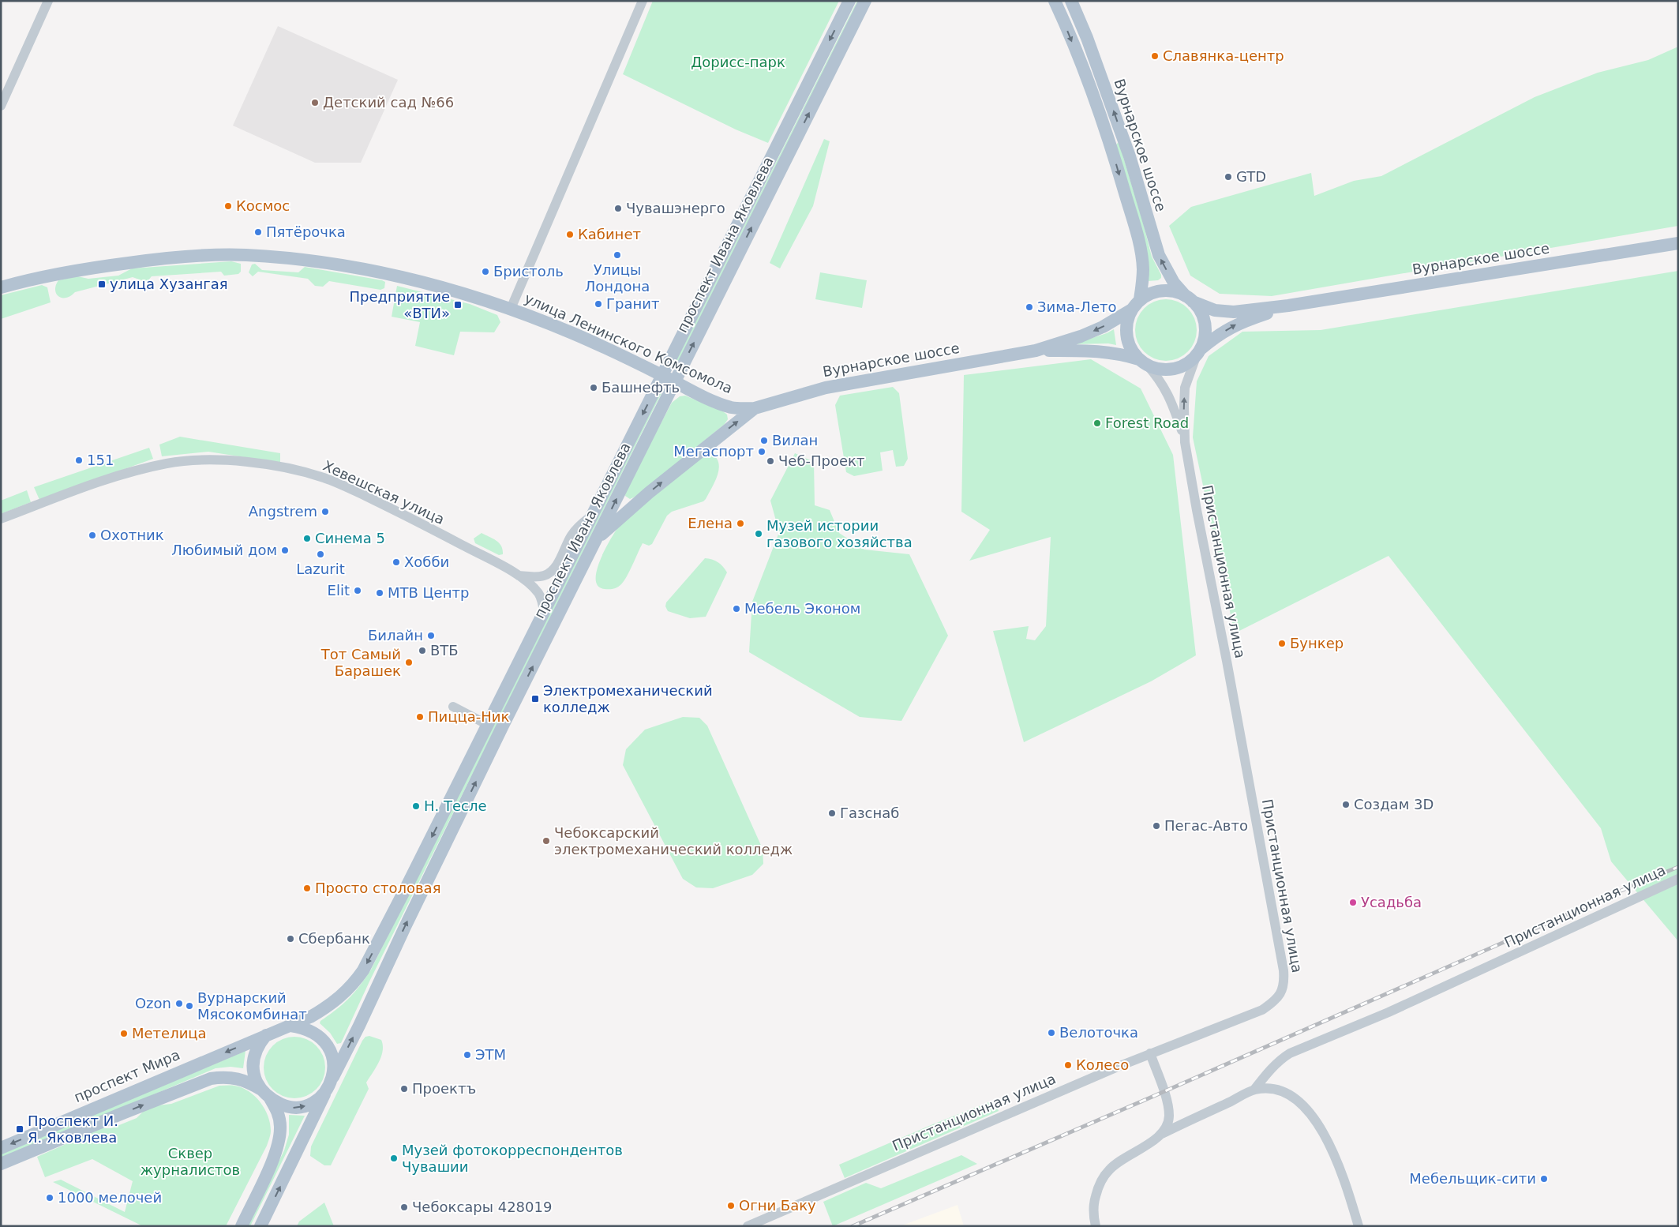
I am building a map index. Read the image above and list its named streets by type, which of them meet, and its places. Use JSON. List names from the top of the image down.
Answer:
{
  "streets": {
    "main road": [
      "Вурнарское шоссе",
      "проспект Ивана Яковлева",
      "улица Ленинского Комсомола",
      "проспект Мира"
    ],
    "street": ["Хевешская улица", "Пристанционная улица"]
  },
  "crossings": [
    ["Вурнарское шоссе", "улица Ленинского Комсомола"],
    ["Вурнарское шоссе", "Пристанционная улица"],
    ["проспект Ивана Яковлева", "улица Ленинского Комсомола"],
    ["проспект Ивана Яковлева", "Хевешская улица"],
    ["проспект Ивана Яковлева", "проспект Мира"]
  ],
  "parks": ["Дорисс-парк", "Сквер журналистов"],
  "places": {
    "other": [
      "Славянка-центр",
      "Детский сад №66",
      "GTD",
      "Космос",
      "Чувашэнерго",
      "Пятёрочка",
      "Кабинет",
      "Улицы Лондона",
      "Бристоль",
      "Гранит",
      "Зима-Лето",
      "Башнефть",
      "Forest Road",
      "Вилан",
      "Мегаспорт",
      "151",
      "Чеб-Проект",
      "Angstrem",
      "Елена",
      "Музей истории газового хозяйства",
      "Охотник",
      "Синема 5",
      "Любимый дом",
      "Lazurit",
      "Хобби",
      "Elit",
      "МТВ Центр",
      "Мебель Эконом",
      "Билайн",
      "Бункер",
      "ВТБ",
      "Тот Самый Барашек",
      "Пицца-Ник",
      "Создам 3D",
      "Н. Тесле",
      "Газснаб",
      "Пегас-Авто",
      "Чебоксарский электромеханический колледж",
      "Просто столовая",
      "Усадьба",
      "Сбербанк",
      "Ozon",
      "Вурнарский Мясокомбинат",
      "Велоточка",
      "Метелица",
      "ЭТМ",
      "Колесо",
      "Проектъ",
      "Музей фотокорреспондентов Чувашии",
      "Мебельщик-сити",
      "1000 мелочей",
      "Огни Баку",
      "Чебоксары 428019"
    ],
    "transit": [
      "улица Хузангая",
      "Предприятие «ВТИ»",
      "Электромеханический колледж",
      "Проспект И. Я. Яковлева"
    ]
  }
}
